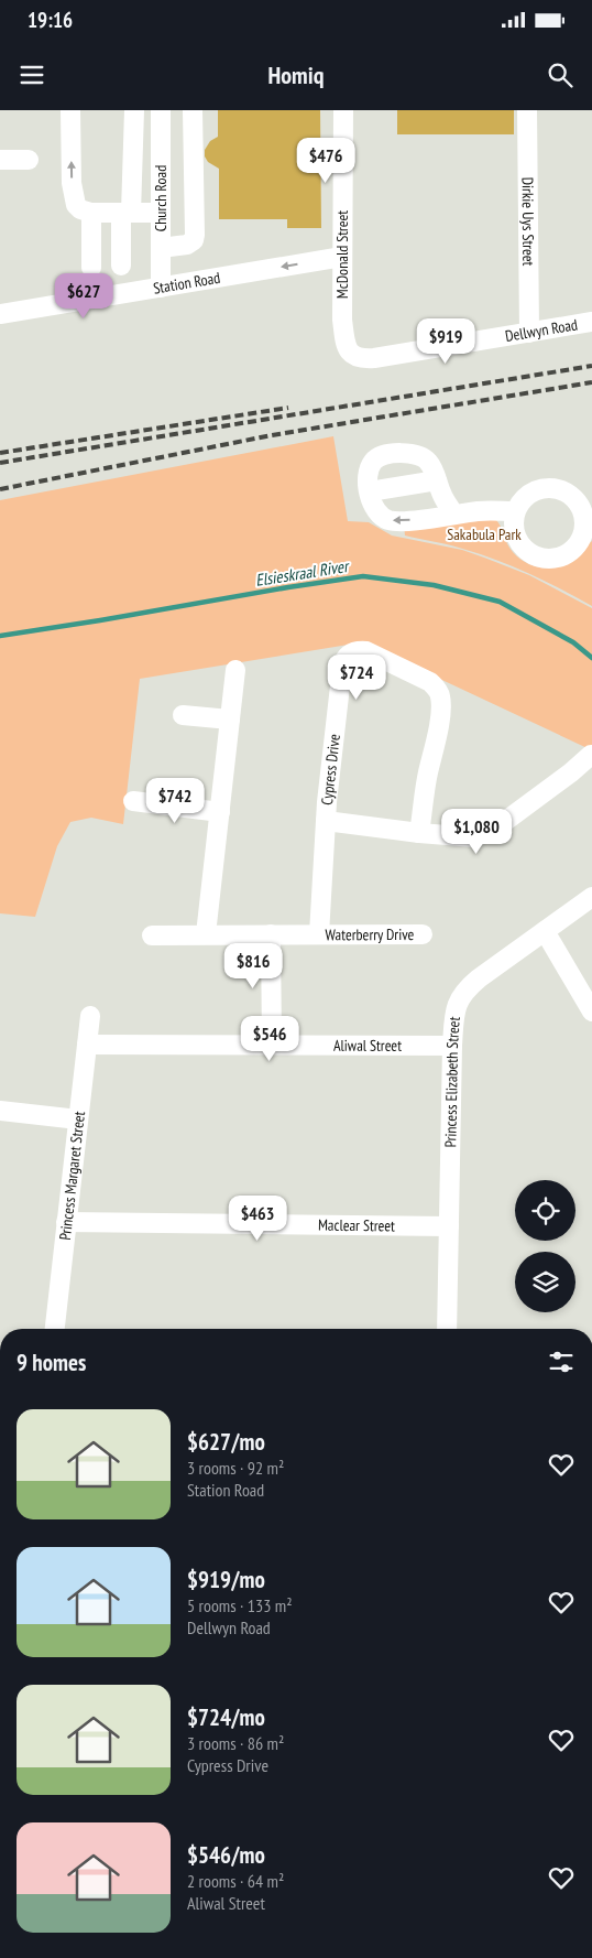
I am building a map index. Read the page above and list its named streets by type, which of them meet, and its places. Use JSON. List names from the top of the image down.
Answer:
{
  "streets": {
    "street": [
      "Church Road",
      "Dirkie Uys Street",
      "McDonald Street",
      "Station Road",
      "Dellwyn Road",
      "Cypress Drive",
      "Waterberry Drive",
      "Aliwal Street",
      "Princess Elizabeth Street",
      "Princess Margaret Street",
      "Maclear Street"
    ]
  },
  "crossings": [
    ["Church Road", "Station Road"],
    ["Dirkie Uys Street", "Dellwyn Road"],
    ["McDonald Street", "Station Road"],
    ["McDonald Street", "Dellwyn Road"],
    ["Cypress Drive", "Waterberry Drive"],
    ["Aliwal Street", "Princess Elizabeth Street"],
    ["Aliwal Street", "Princess Margaret Street"],
    ["Princess Elizabeth Street", "Maclear Street"],
    ["Princess Margaret Street", "Maclear Street"]
  ],
  "one_way": ["Station Road"],
  "water": ["Elsieskraal River"],
  "parks": ["Sakabula Park"],
  "page": {
    "status": "19:16",
    "header": "Homiq",
    "price": [
      "$476",
      "$627",
      "$919",
      "$724",
      "$742",
      "$1,080",
      "$816",
      "$546",
      "$463"
    ],
    "heading": "9 homes",
    "list": [
      {
        "name": "$627/mo",
        "note": "3 rooms · 92 m² · Station Road"
      },
      {
        "name": "$919/mo",
        "note": "5 rooms · 133 m² · Dellwyn Road"
      },
      {
        "name": "$724/mo",
        "note": "3 rooms · 86 m² · Cypress Drive"
      },
      {
        "name": "$546/mo",
        "note": "2 rooms · 64 m² · Aliwal Street"
      }
    ]
  }
}
